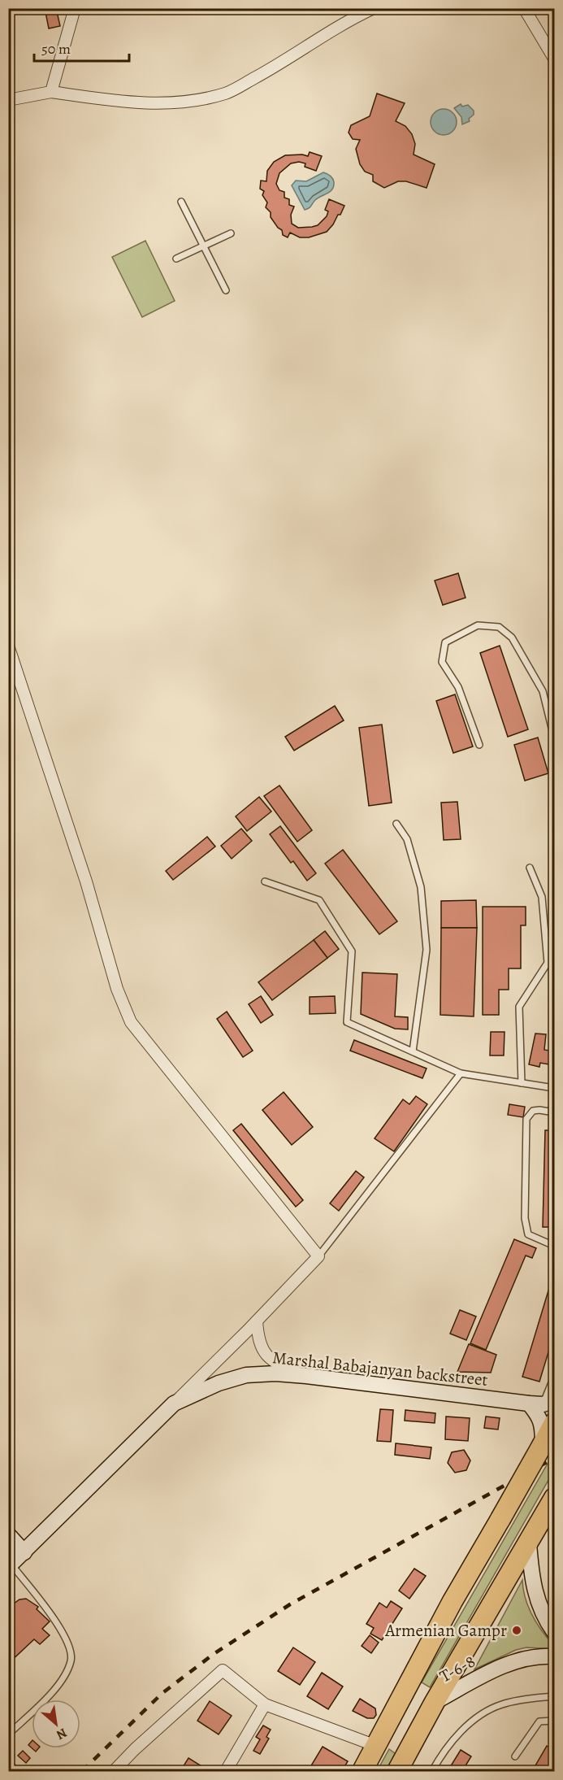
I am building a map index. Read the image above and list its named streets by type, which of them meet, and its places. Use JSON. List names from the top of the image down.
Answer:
{
  "streets": {
    "street": ["Marshal Babajanyan backstreet", "T-6-8"]
  },
  "places": ["Armenian Gampr"],
  "scale_bar": "50 m",
  "north": "bottom right"
}
